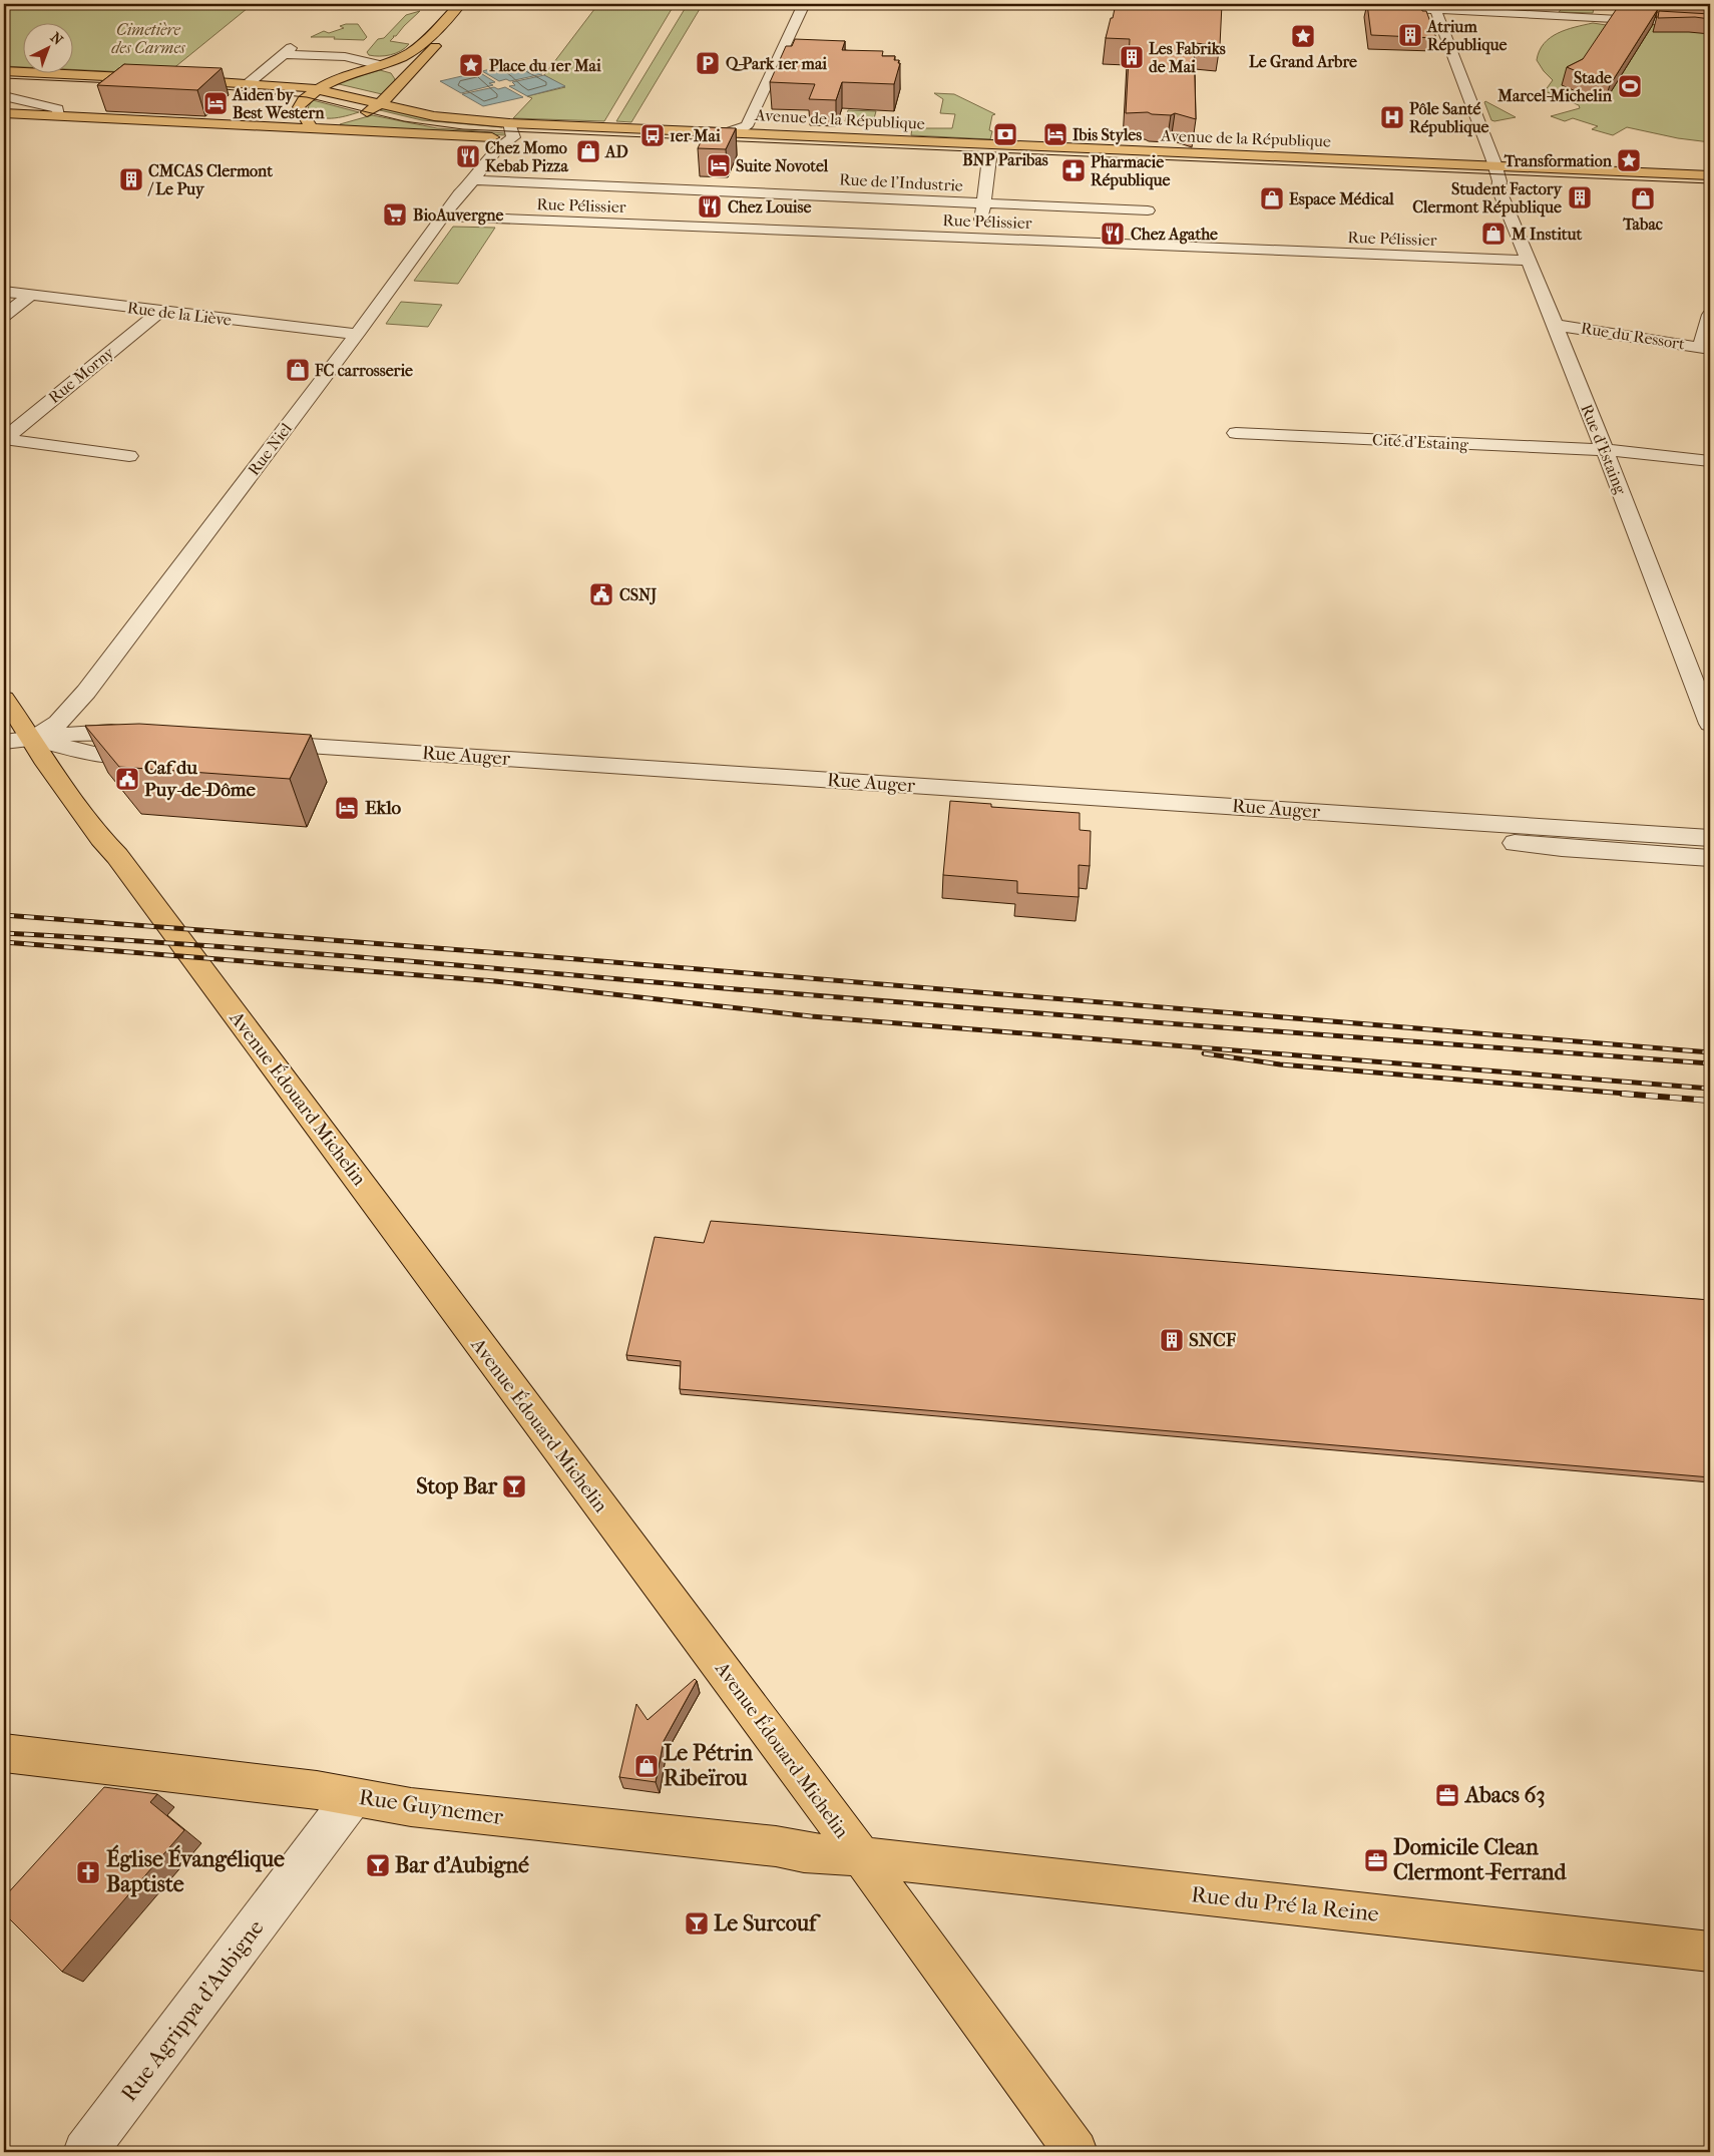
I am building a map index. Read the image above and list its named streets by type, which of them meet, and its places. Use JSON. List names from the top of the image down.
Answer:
{
  "streets": {
    "main road": [
      "Avenue de la République",
      "Avenue Édouard Michelin",
      "Rue Guynemer",
      "Rue du Pré la Reine"
    ],
    "street": [
      "Rue de l'Industrie",
      "Rue Pélissier",
      "Rue de la Liève",
      "Rue du Ressort",
      "Rue Morny",
      "Cité d'Estaing",
      "Rue Niel",
      "Rue d'Estaing",
      "Rue Auger",
      "Rue Agrippa d'Aubigne"
    ]
  },
  "crossings": [
    ["Avenue de la République", "Rue d'Estaing"],
    ["Rue de l'Industrie", "Rue Niel"],
    ["Rue Pélissier", "Rue Niel"],
    ["Rue Pélissier", "Rue d'Estaing"],
    ["Rue de la Liève", "Rue Morny"],
    ["Rue de la Liève", "Rue Niel"],
    ["Rue du Ressort", "Rue d'Estaing"],
    ["Cité d'Estaing", "Rue d'Estaing"],
    ["Rue Niel", "Avenue Édouard Michelin"],
    ["Avenue Édouard Michelin", "Rue Guynemer"],
    ["Avenue Édouard Michelin", "Rue du Pré la Reine"],
    ["Rue Guynemer", "Rue du Pré la Reine"],
    ["Rue Guynemer", "Rue Agrippa d'Aubigne"]
  ],
  "parks": ["Cimetière des Carmes"],
  "places": {
    "building": [
      "Atrium République",
      "Les Fabriks de Mai",
      "CMCAS Clermont / Le Puy",
      "Student Factory Clermont République",
      "SNCF"
    ],
    "place": ["Le Grand Arbre", "Place du 1er Mai", "Transformation"],
    "parking": ["Q-Park 1er mai"],
    "sports": ["Stade Marcel-Michelin"],
    "hotel": [
      "Aiden by Best Western",
      "Ibis Styles",
      "Suite Novotel",
      "Eklo"
    ],
    "hospital": ["Pôle Santé République"],
    "bank": ["BNP Paribas"],
    "bus stop": ["1er Mai"],
    "shop": [
      "AD",
      "Espace Médical",
      "Tabac",
      "M Institut",
      "FC carrosserie",
      "Le Pétrin Ribeïrou"
    ],
    "restaurant": ["Chez Momo Kebab Pizza", "Chez Louise", "Chez Agathe"],
    "pharmacy": ["Pharmacie République"],
    "supermarket": ["BioAuvergne"],
    "public building": ["CSNJ", "Caf du Puy-de-Dôme"],
    "bar": ["Stop Bar", "Bar d'Aubigné", "Le Surcouf"],
    "office": ["Abacs 63", "Domicile Clean Clermont-Ferrand"],
    "church": ["Église Évangélique Baptiste"]
  },
  "north": "top right"
}
